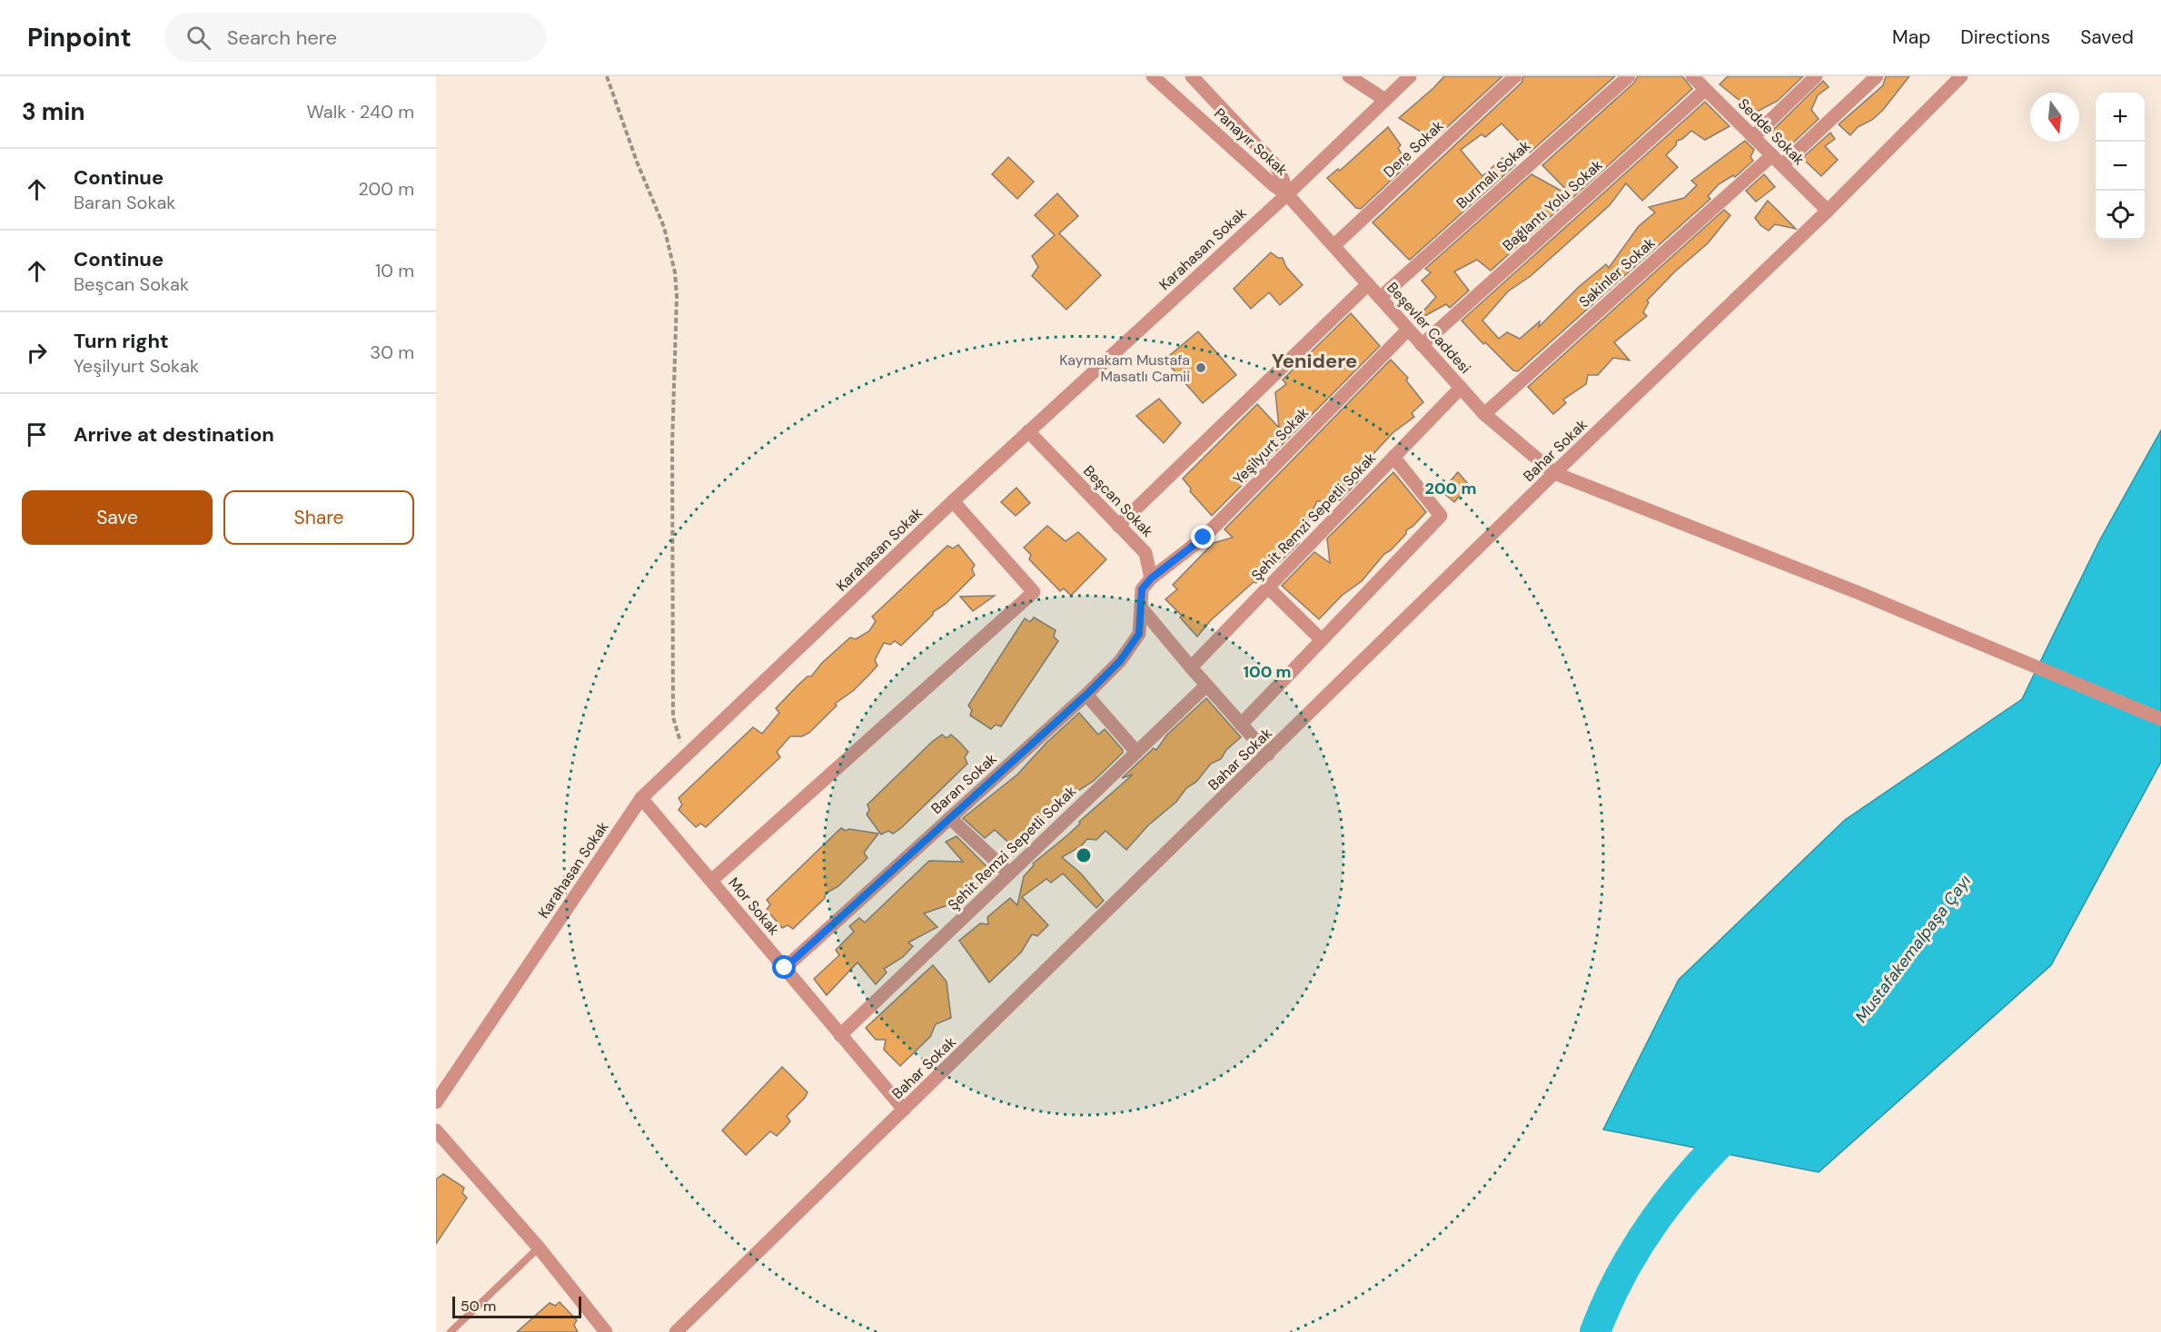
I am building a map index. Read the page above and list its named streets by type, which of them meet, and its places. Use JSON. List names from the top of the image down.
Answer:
{
  "streets": {
    "street": [
      "Sedde Sokak",
      "Panayır Sokak",
      "Dere Sokak",
      "Burmalı Sokak",
      "Bağlantı Yolu Sokak",
      "Karahasan Sokak",
      "Sakinler Sokak",
      "Beşevler Caddesi",
      "Yeşilyurt Sokak",
      "Bahar Sokak",
      "Beşcan Sokak",
      "Şehit Remzi Sepetli Sokak",
      "Baran Sokak",
      "Mor Sokak"
    ]
  },
  "crossings": [
    ["Sedde Sokak", "Bağlantı Yolu Sokak"],
    ["Sedde Sokak", "Sakinler Sokak"],
    ["Sedde Sokak", "Bahar Sokak"],
    ["Panayır Sokak", "Karahasan Sokak"],
    ["Panayır Sokak", "Beşevler Caddesi"],
    ["Dere Sokak", "Beşevler Caddesi"],
    ["Burmalı Sokak", "Beşevler Caddesi"],
    ["Bağlantı Yolu Sokak", "Beşevler Caddesi"],
    ["Karahasan Sokak", "Beşevler Caddesi"],
    ["Karahasan Sokak", "Beşcan Sokak"],
    ["Karahasan Sokak", "Mor Sokak"],
    ["Sakinler Sokak", "Beşevler Caddesi"],
    ["Beşevler Caddesi", "Yeşilyurt Sokak"],
    ["Beşevler Caddesi", "Bahar Sokak"],
    ["Beşevler Caddesi", "Şehit Remzi Sepetli Sokak"],
    ["Yeşilyurt Sokak", "Beşcan Sokak"],
    ["Bahar Sokak", "Şehit Remzi Sepetli Sokak"],
    ["Bahar Sokak", "Mor Sokak"],
    ["Şehit Remzi Sepetli Sokak", "Mor Sokak"],
    ["Baran Sokak", "Mor Sokak"]
  ],
  "districts": ["Yenidere"],
  "water": ["Mustafakemalpaşa Çayı"],
  "places": ["Kaymakam Mustafa Masatlı Camii"],
  "scale_bar": "50 m",
  "north": "bottom",
  "page": {
    "header": "Pinpoint",
    "search": "Search here",
    "nav": ["Map", "Directions", "Saved"],
    "heading": ["3 min", "Walk · 240 m"],
    "map_buttons": ["+", "−"],
    "list": [
      ["Continue", "Baran Sokak", "200 m"],
      ["Continue", "Beşcan Sokak", "10 m"],
      ["Turn right", "Yeşilyurt Sokak", "30 m"],
      "Arrive at destination"
    ],
    "buttons": ["Save", "Share"],
    "scale": "50 m"
  },
  "rings": ["200 m", "100 m"]
}
